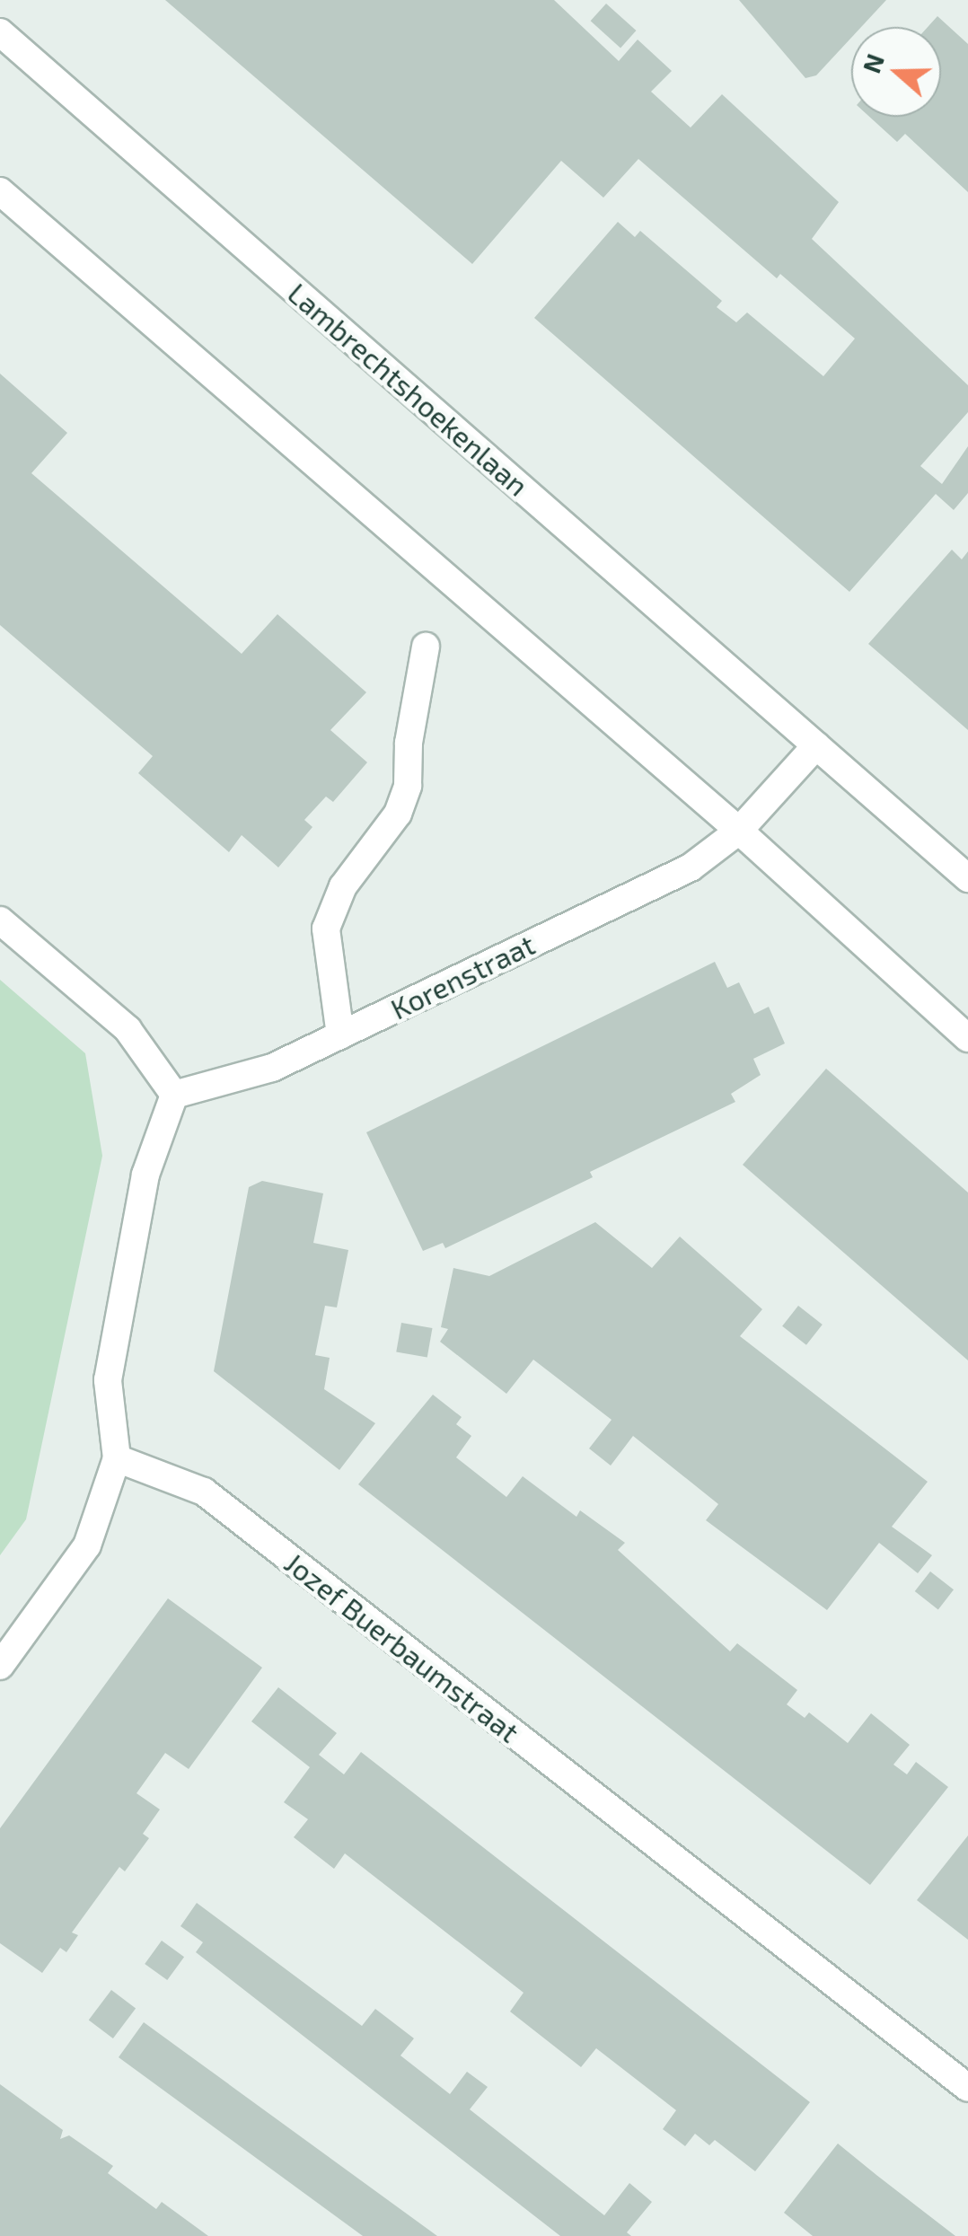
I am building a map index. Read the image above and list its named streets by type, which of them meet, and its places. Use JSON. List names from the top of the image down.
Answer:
{
  "streets": {
    "street": ["Lambrechtshoekenlaan", "Korenstraat", "Jozef Buerbaumstraat"]
  },
  "north": "left"
}
